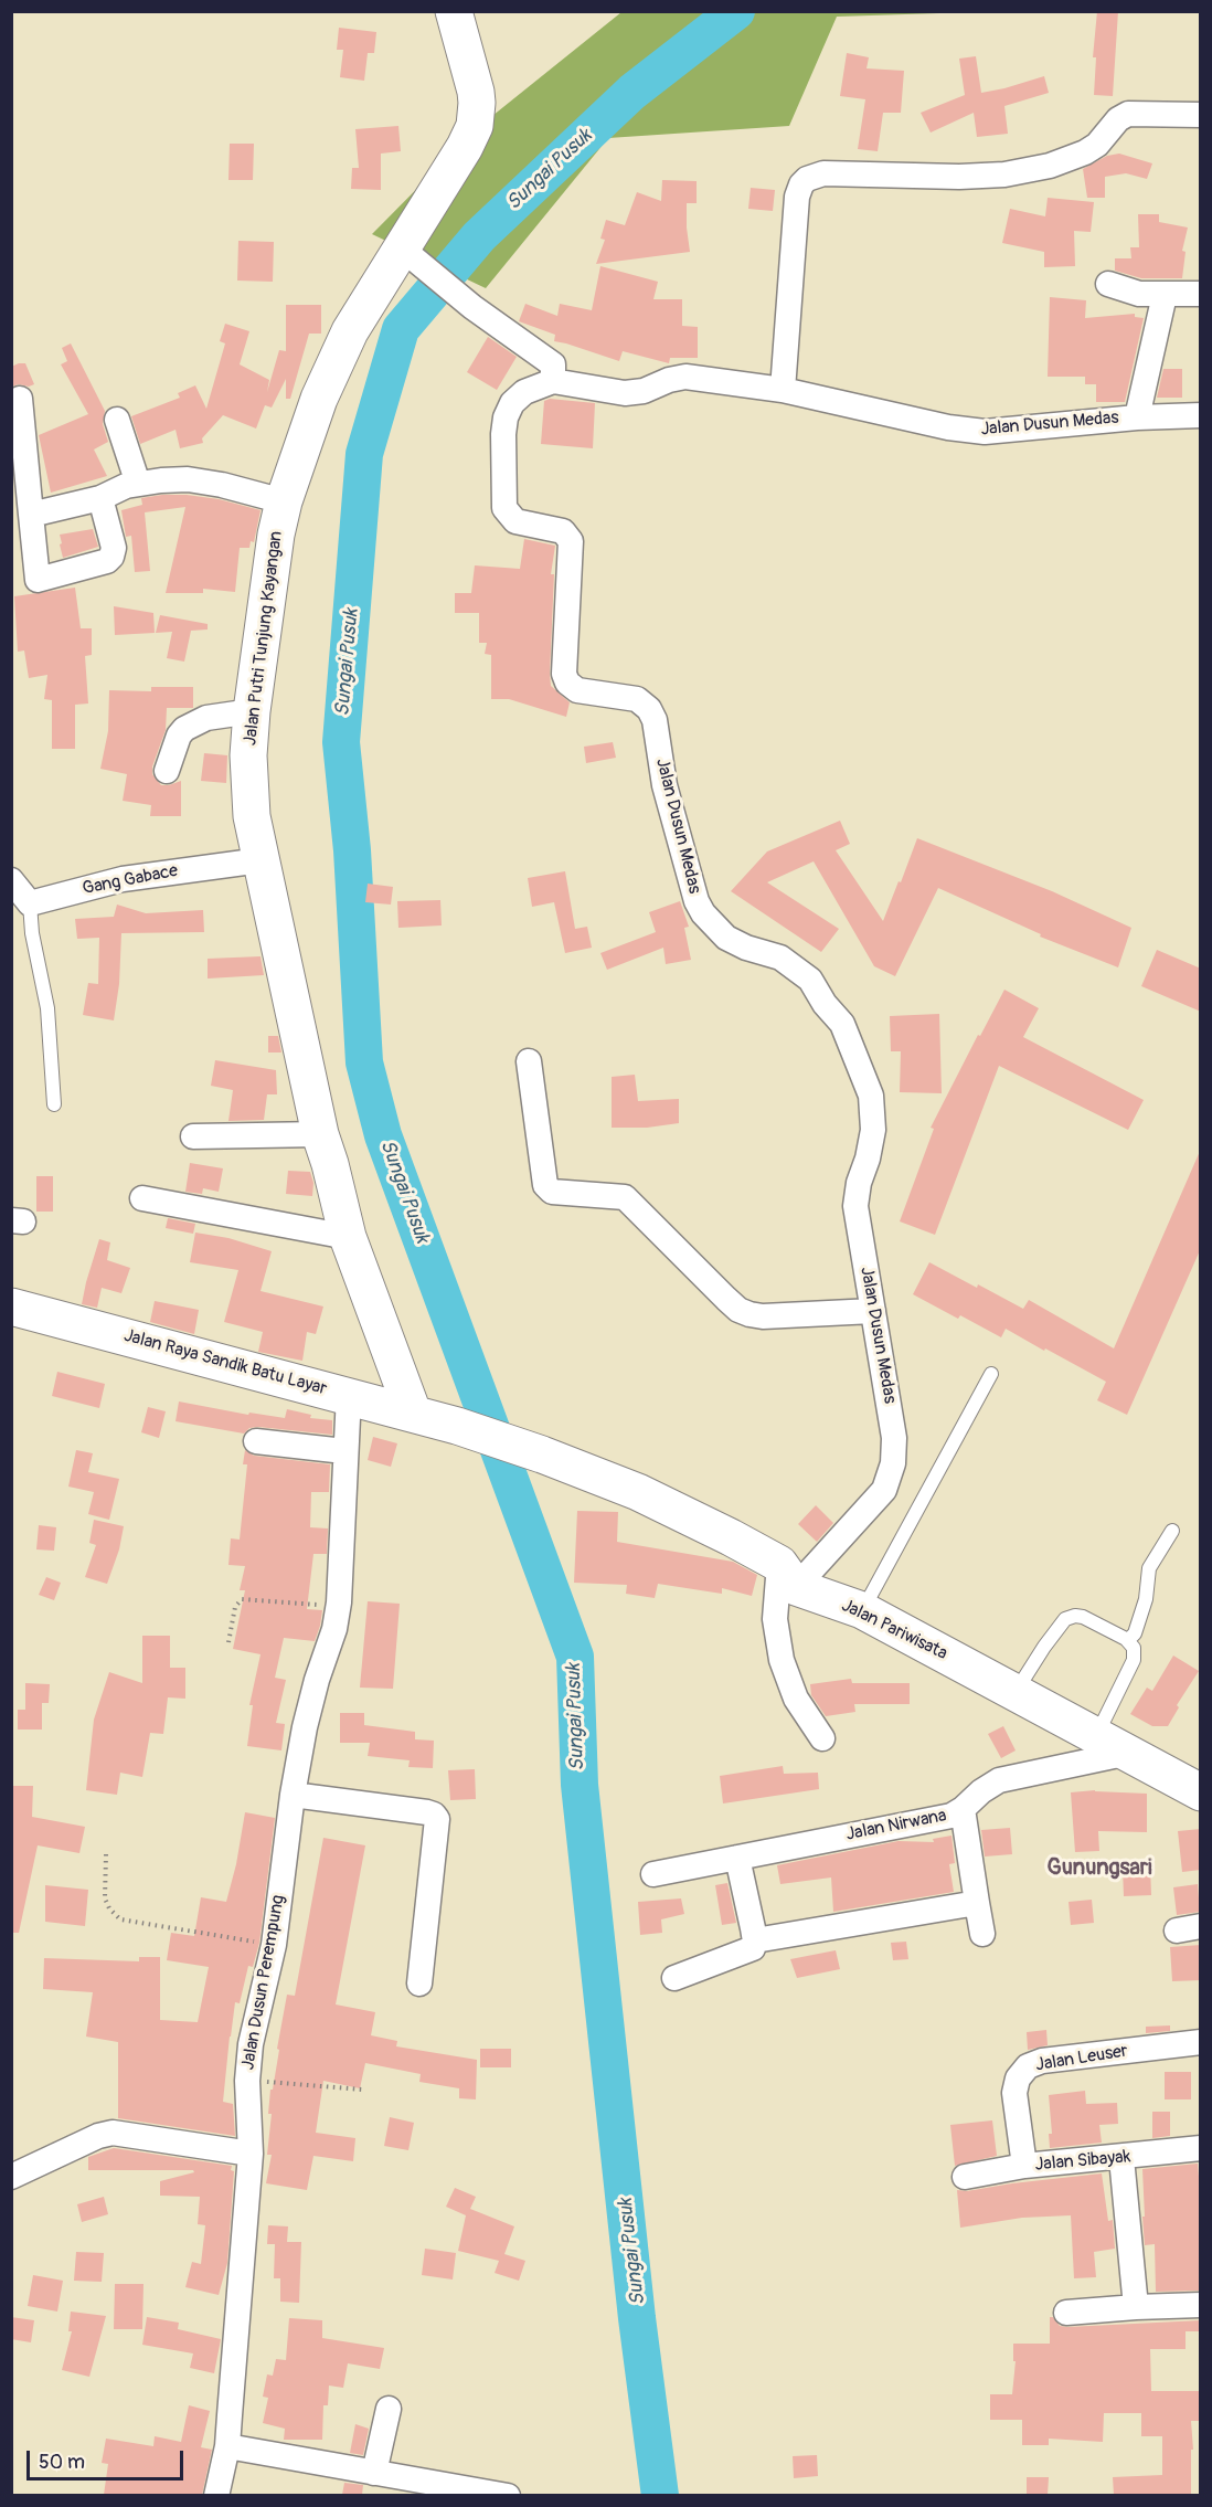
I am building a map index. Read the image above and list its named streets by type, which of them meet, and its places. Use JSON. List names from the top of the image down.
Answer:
{
  "streets": {
    "street": [
      "Jalan Dusun Medas",
      "Jalan Putri Tunjung Kayangan",
      "Gang Gabace",
      "Jalan Raya Sandik Batu Layar",
      "Jalan Pariwisata",
      "Jalan Nirwana",
      "Jalan Dusun Perempung",
      "Jalan Leuser",
      "Jalan Sibayak"
    ]
  },
  "crossings": [
    ["Jalan Dusun Medas", "Jalan Pariwisata"],
    ["Jalan Putri Tunjung Kayangan", "Gang Gabace"],
    ["Jalan Putri Tunjung Kayangan", "Jalan Raya Sandik Batu Layar"],
    ["Jalan Putri Tunjung Kayangan", "Jalan Pariwisata"],
    ["Jalan Raya Sandik Batu Layar", "Jalan Pariwisata"],
    ["Jalan Raya Sandik Batu Layar", "Jalan Dusun Perempung"],
    ["Jalan Pariwisata", "Jalan Nirwana"],
    ["Jalan Leuser", "Jalan Sibayak"]
  ],
  "districts": ["Gunungsari"],
  "water": ["Sungai Pusuk"],
  "scale_bar": "50 m"
}
